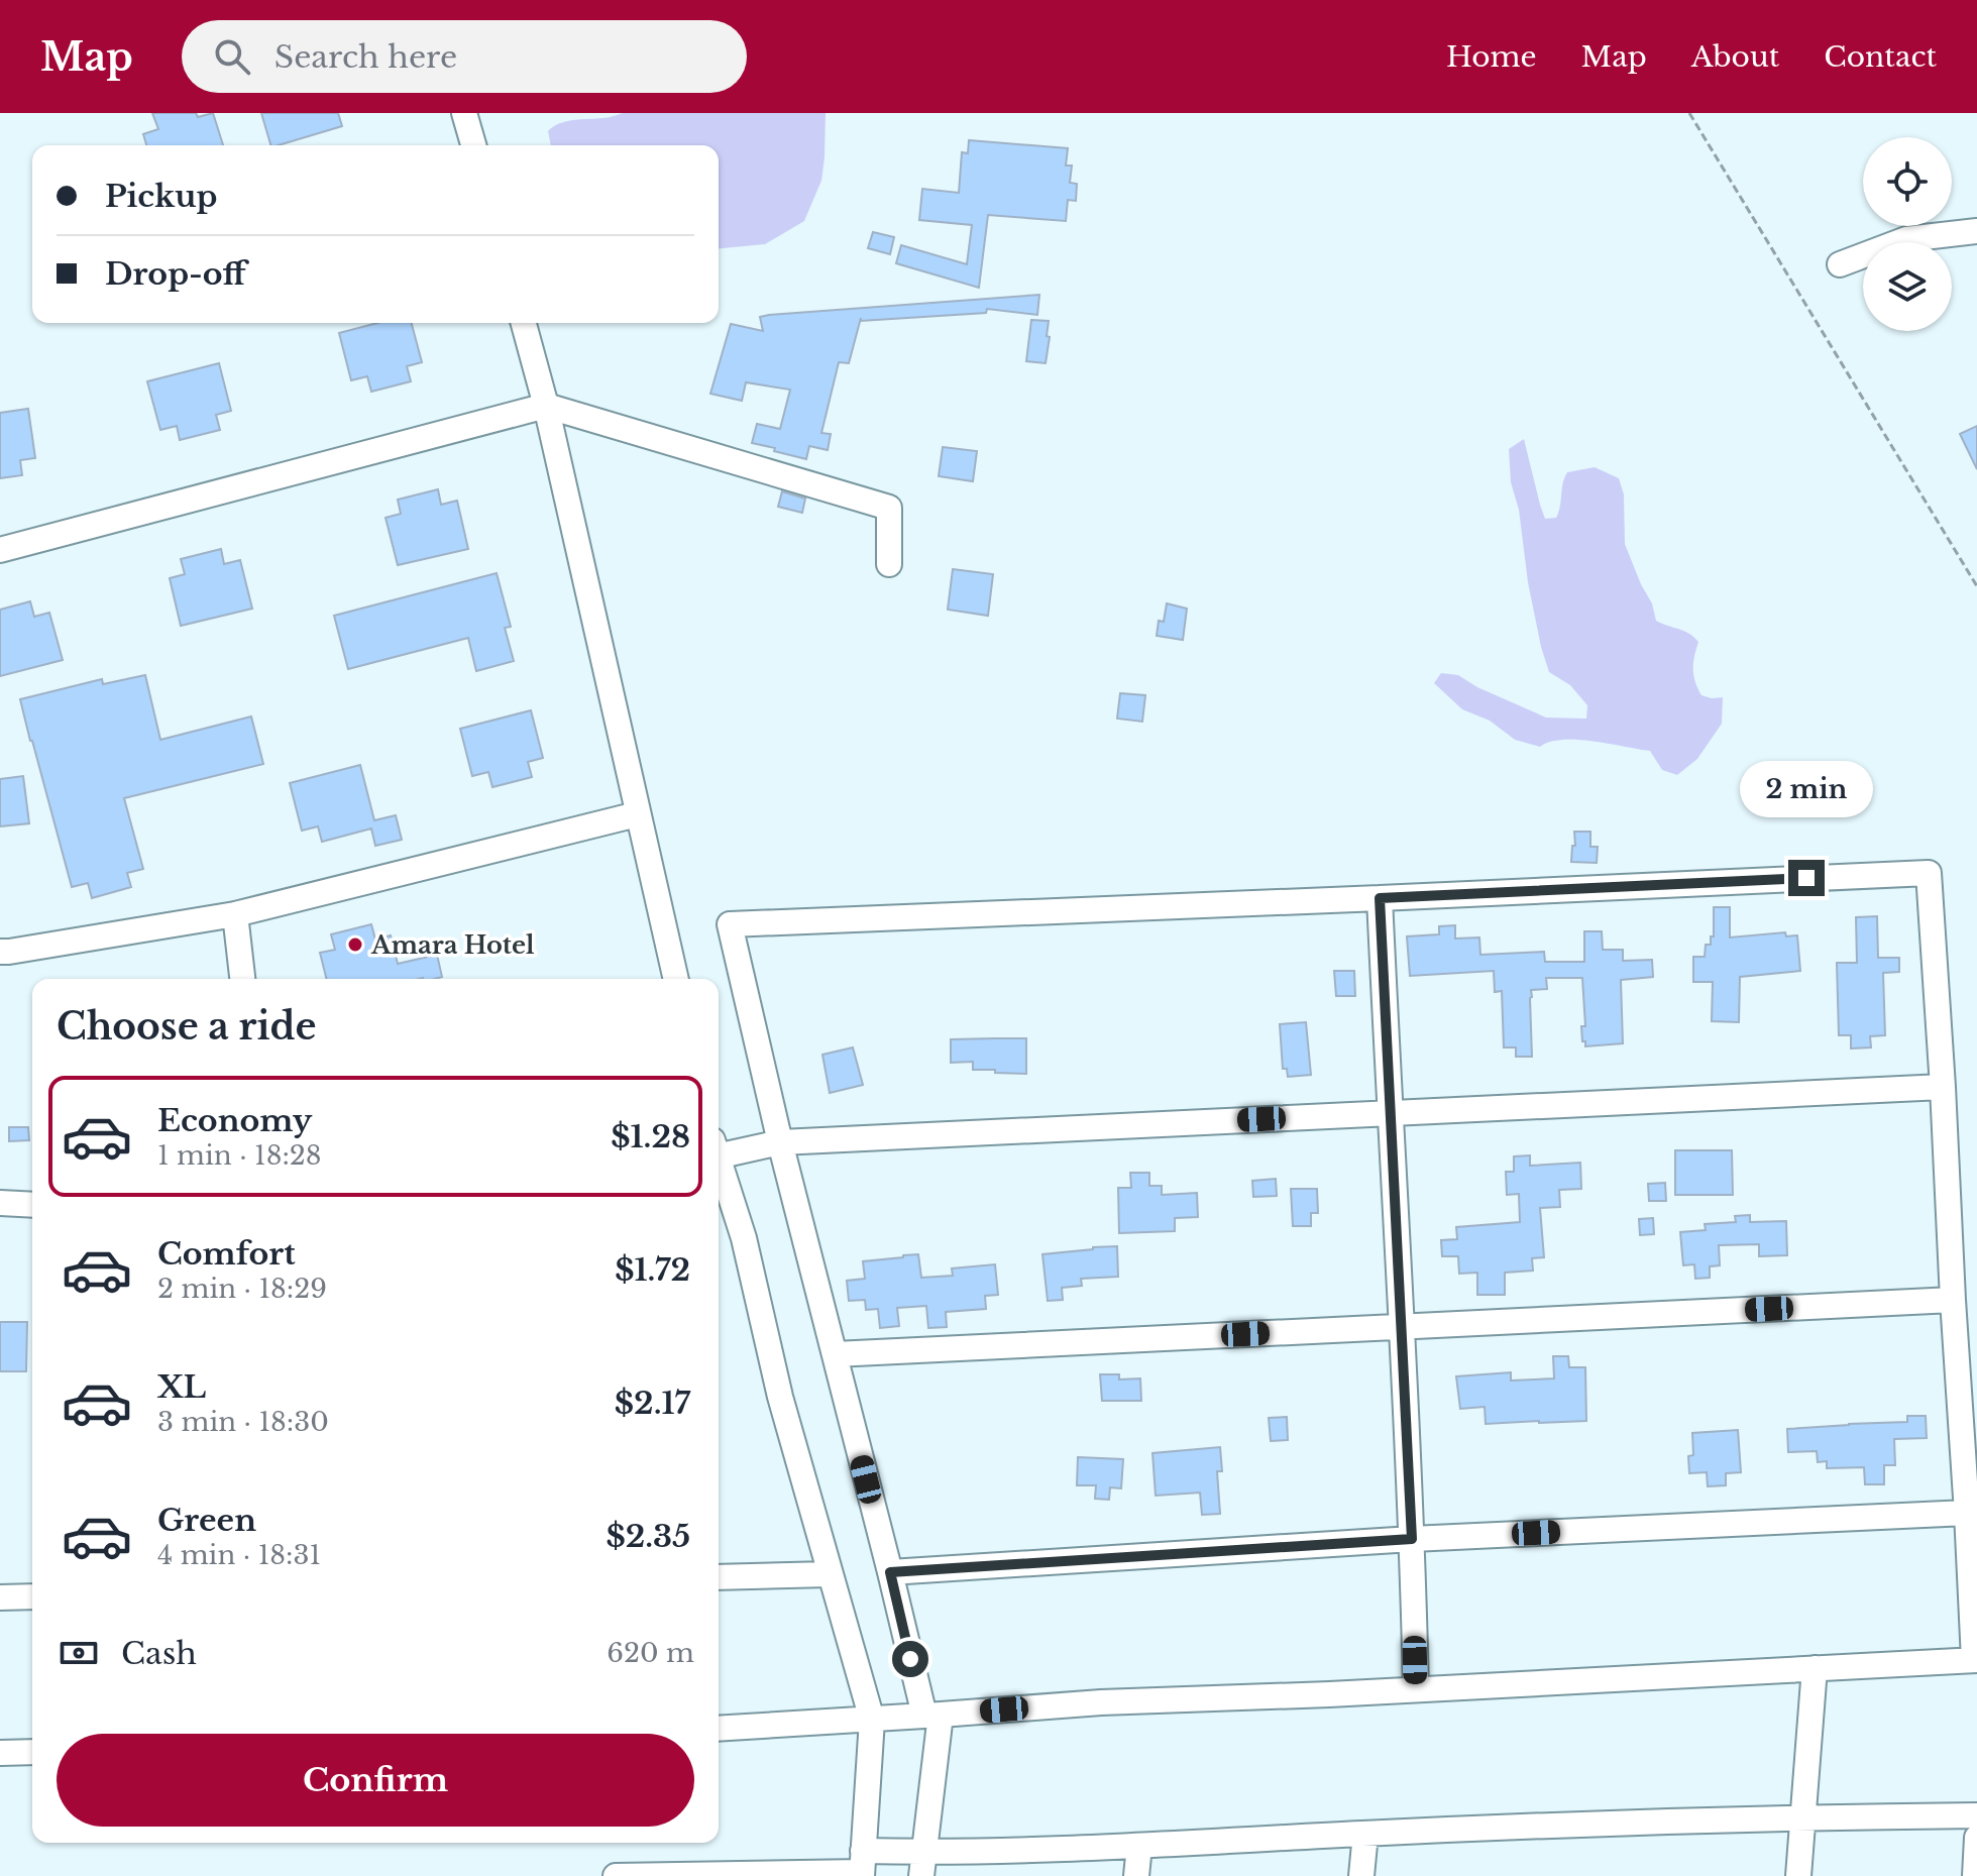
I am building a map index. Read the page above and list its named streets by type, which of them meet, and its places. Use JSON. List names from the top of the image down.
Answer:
{
  "places": ["Amara Hotel"],
  "page": {
    "header": "Map",
    "search": "Search here",
    "nav": [
      "Home",
      "Map",
      "About",
      "Contact"
    ],
    "banner": ["Pickup", "Drop-off"],
    "bubble": "2 min",
    "heading": "Choose a ride",
    "list": [
      {
        "name": "Economy",
        "note": "1 min · 18:28",
        "value": "$1.28"
      },
      {
        "name": "Comfort",
        "note": "2 min · 18:29",
        "value": "$1.72"
      },
      {
        "name": "XL",
        "note": "3 min · 18:30",
        "value": "$2.17"
      },
      {
        "name": "Green",
        "note": "4 min · 18:31",
        "value": "$2.35"
      }
    ],
    "pay": ["Cash", "620 m"],
    "buttons": "Confirm"
  }
}
